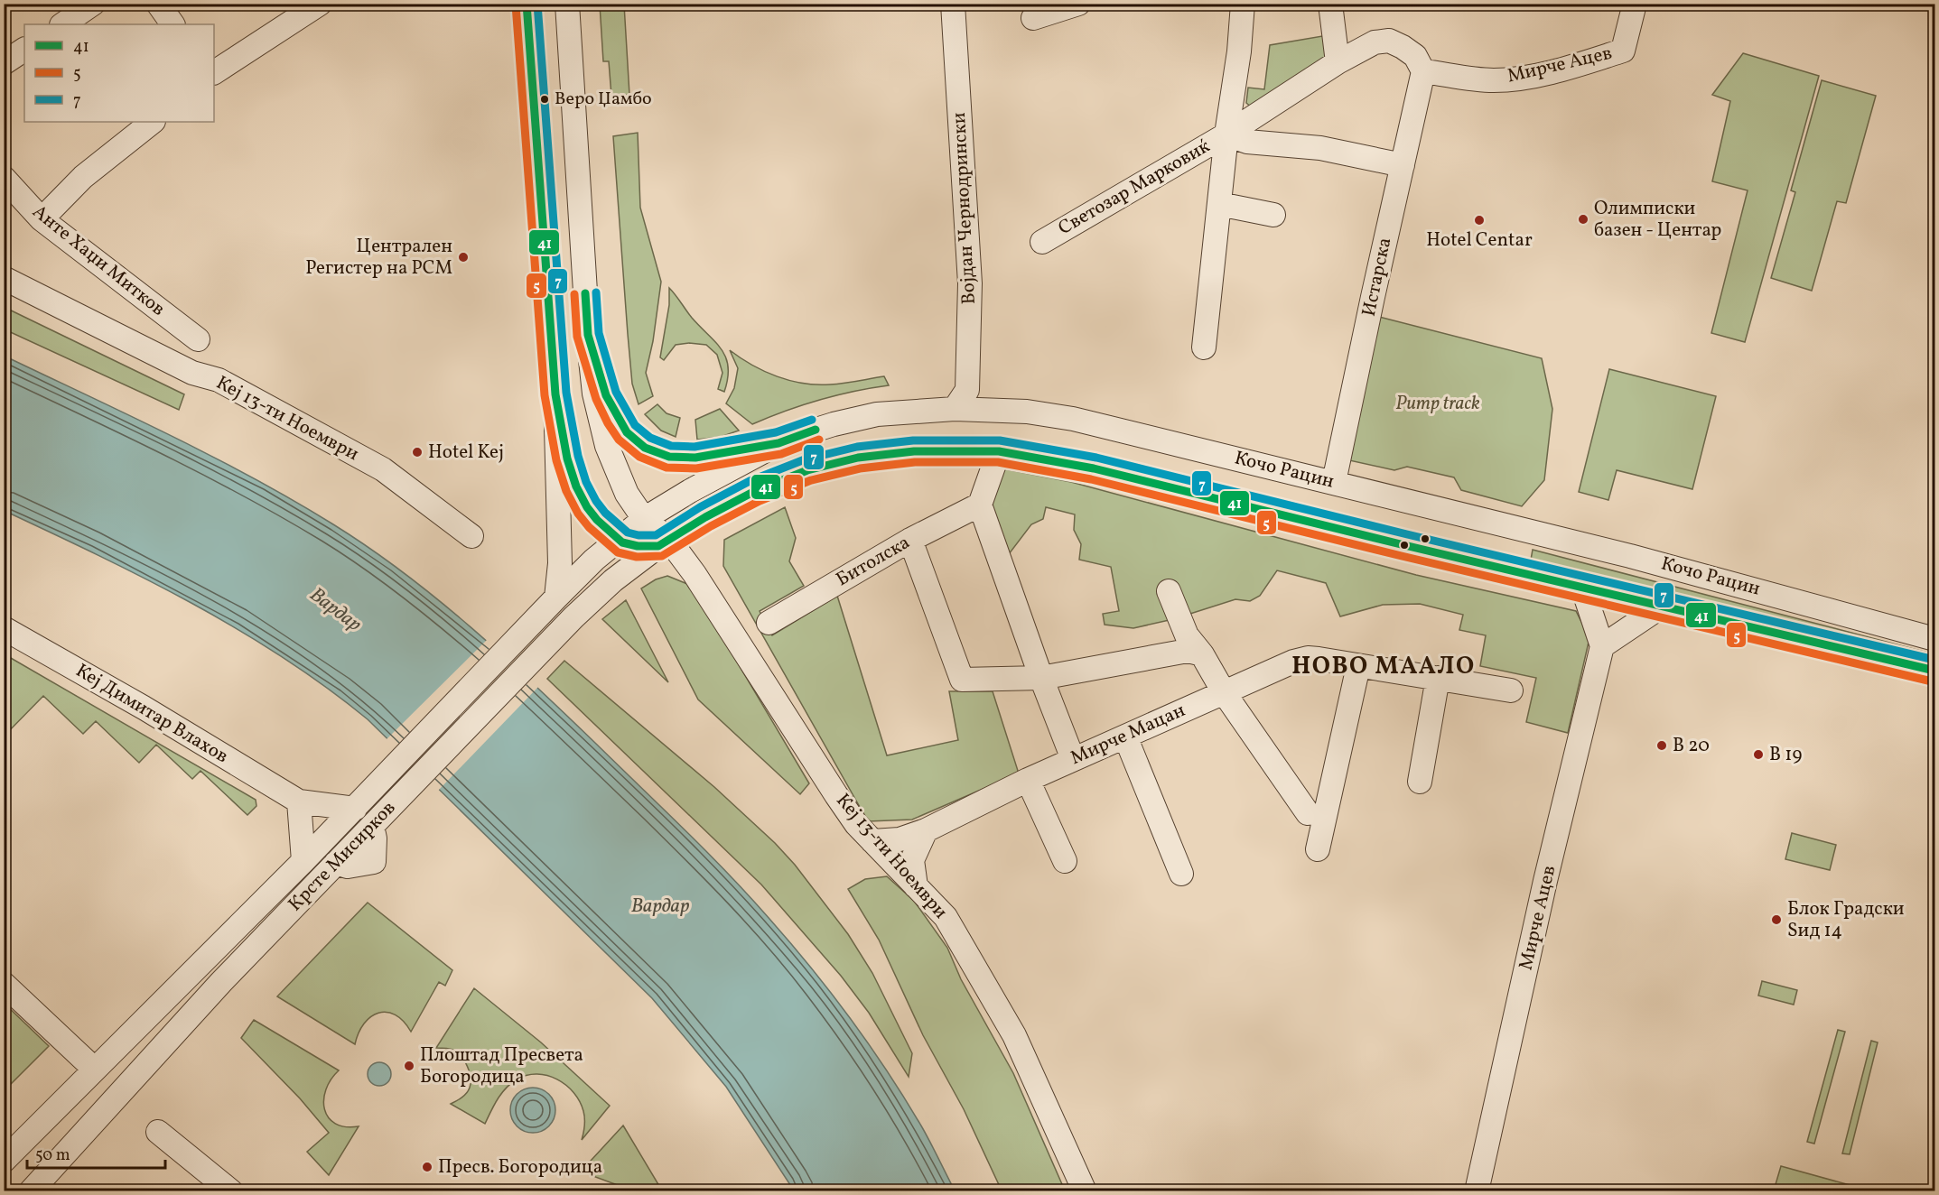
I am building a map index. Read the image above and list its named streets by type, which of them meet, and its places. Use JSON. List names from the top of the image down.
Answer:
{
  "streets": {
    "street": [
      "Мирче Ацев",
      "Светозар Марковиќ",
      "Војдан Чернодрински",
      "Анте Хаџи Митков",
      "Истарска",
      "Кеј 13-ти Ноември",
      "Кочо Рацин",
      "Битолска",
      "Кеј Димитар Влахов",
      "Мирче Мацан",
      "Крсте Мисирков"
    ]
  },
  "crossings": [
    ["Мирче Ацев", "Истарска"],
    ["Светозар Марковиќ", "Истарска"],
    ["Војдан Чернодрински", "Кочо Рацин"],
    ["Истарска", "Кочо Рацин"],
    ["Кеј 13-ти Ноември", "Кочо Рацин"],
    ["Кеј 13-ти Ноември", "Мирче Мацан"],
    ["Кеј 13-ти Ноември", "Крсте Мисирков"],
    ["Кочо Рацин", "Крсте Мисирков"],
    ["Кеј Димитар Влахов", "Крсте Мисирков"]
  ],
  "districts": ["НОВО МААЛО"],
  "water": ["Вардар"],
  "parks": ["Pump track"],
  "places": [
    "Веро Џамбо",
    "Олимписки базен - Центар",
    "Hotel Centar",
    "Централен Регистер на РСМ",
    "Hotel Kej",
    "B 20",
    "B 19",
    "Блок Градски Sид 14",
    "Плоштад Пресвета Богородица",
    "Пресв. Богородица"
  ],
  "lines": ["transit line 41", "transit line 7", "transit line 5"],
  "legend": ["41", "5", "7"],
  "scale_bar": "50 m"
}
